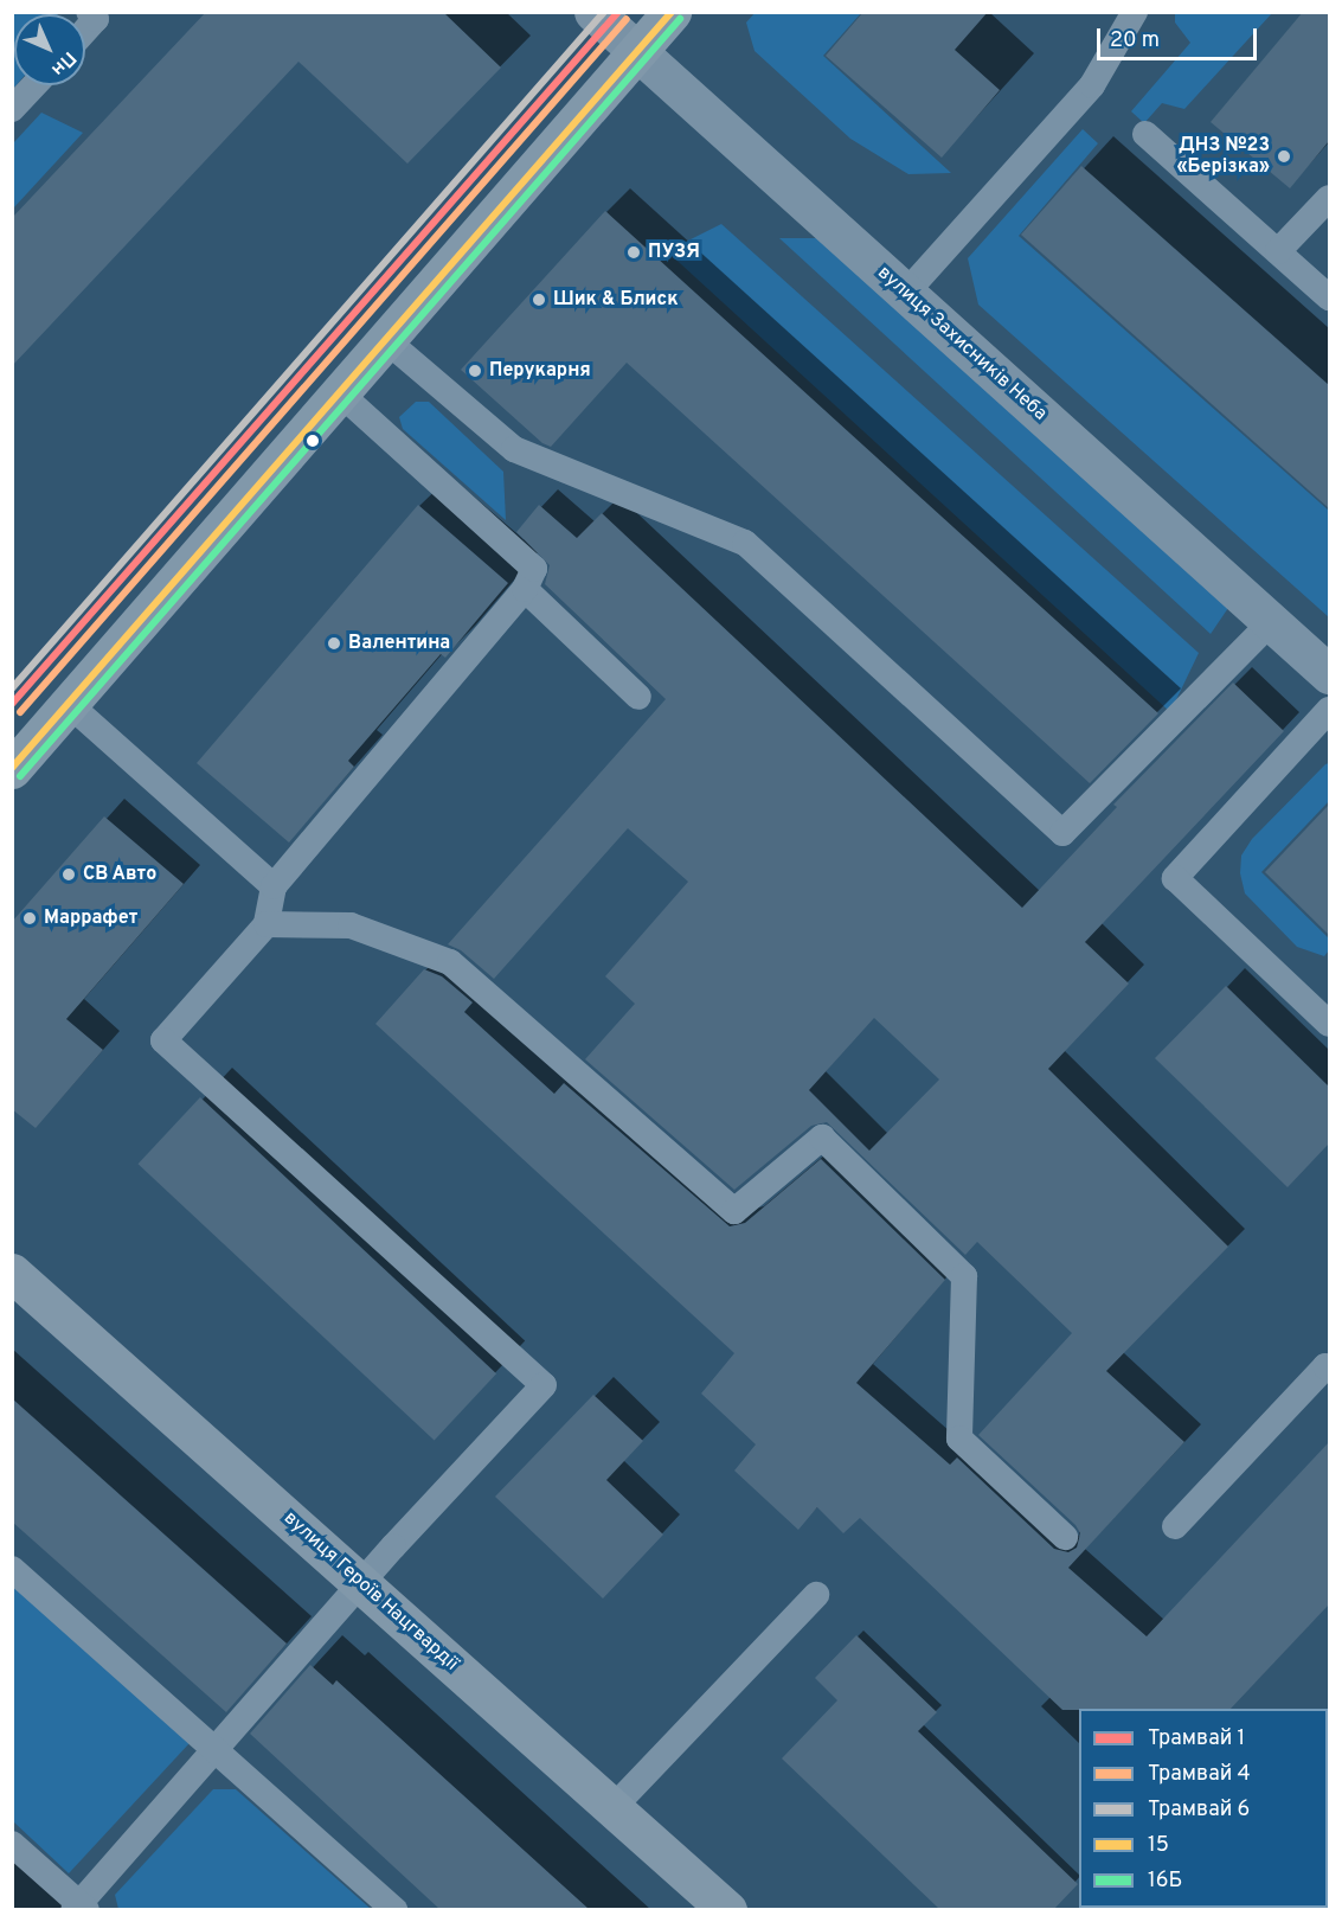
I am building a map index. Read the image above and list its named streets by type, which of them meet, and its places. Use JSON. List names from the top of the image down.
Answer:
{
  "streets": {
    "main road": ["вулиця Героїв Нацгвардії"],
    "street": ["вулиця Захисників Неба"]
  },
  "places": [
    "ДНЗ №23 «Берізка»",
    "ПУЗЯ",
    "Шик & Блиск",
    "Перукарня",
    "Валентина",
    "СВ Авто",
    "Маррафет"
  ],
  "lines": [
    "tram line 1",
    "tram line 6",
    "transit line 15",
    "tram line 4",
    "transit line 16Б"
  ],
  "legend": [
    "Трамвай 1",
    "Трамвай 4",
    "Трамвай 6",
    "15",
    "16Б"
  ],
  "scale_bar": "20 m",
  "north": "bottom right"
}
